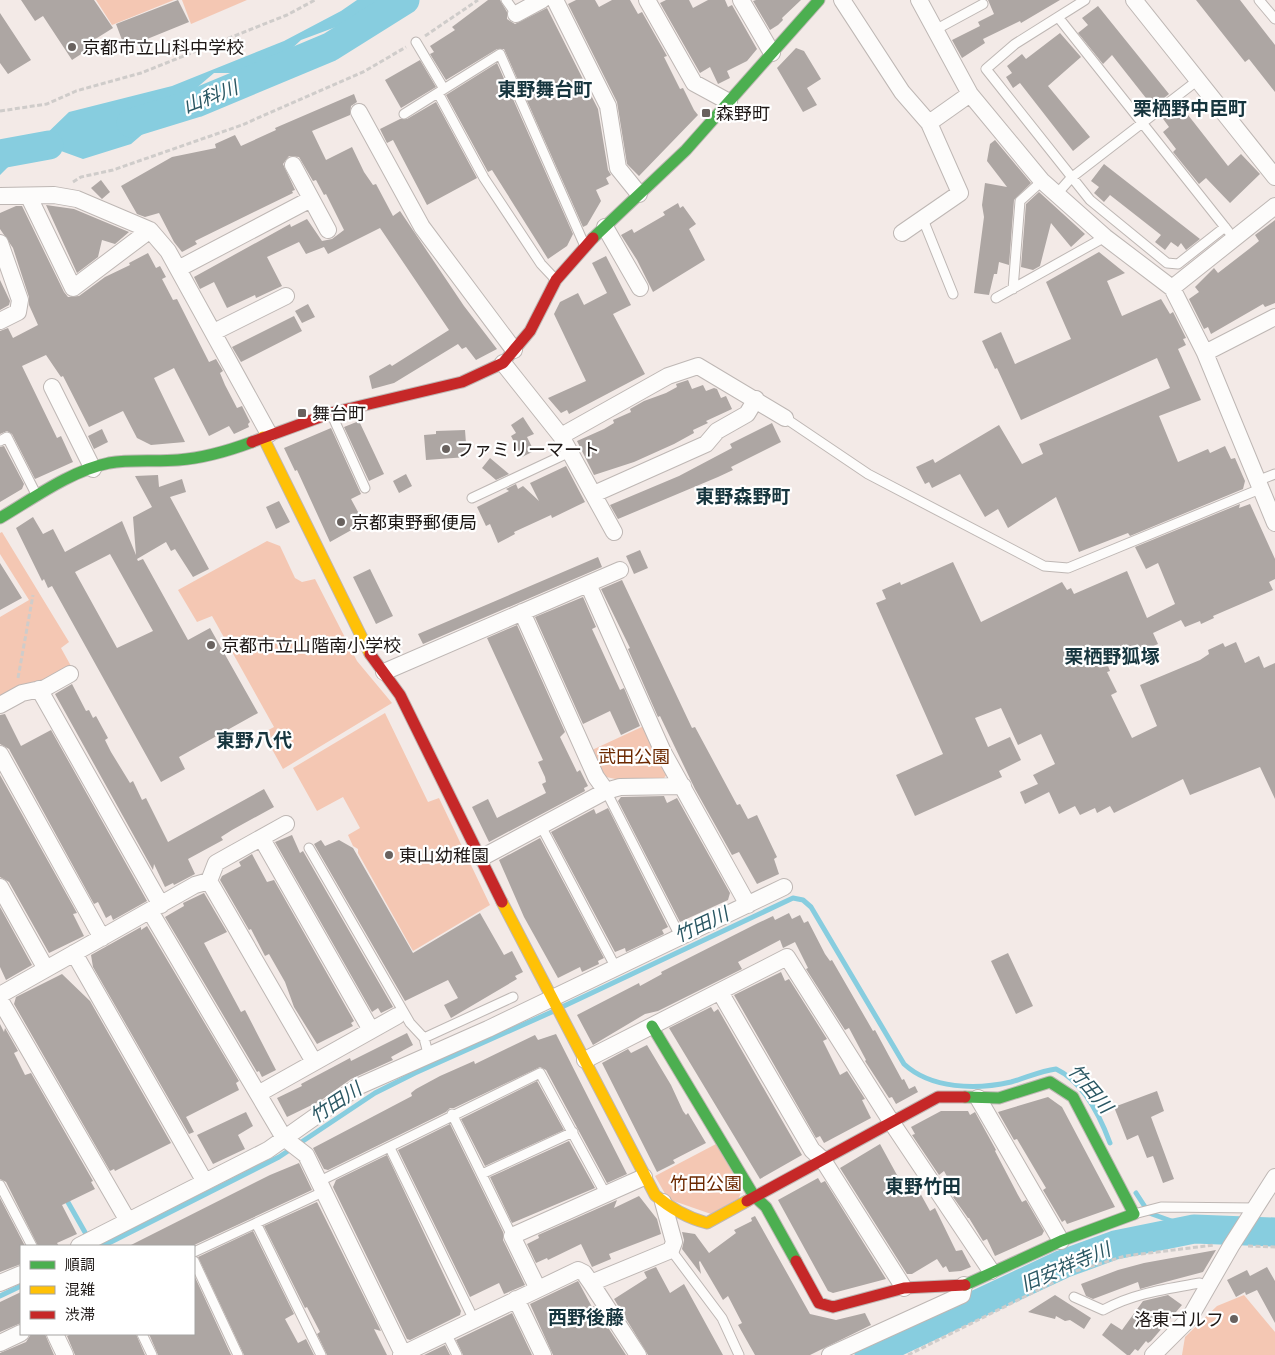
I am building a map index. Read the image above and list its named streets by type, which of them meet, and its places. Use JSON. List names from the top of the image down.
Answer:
{
  "districts": [
    "東野舞台町",
    "栗栖野中臣町",
    "東野森野町",
    "栗栖野狐塚",
    "東野八代",
    "東野竹田",
    "西野後藤"
  ],
  "water": ["山科川", "竹田川", "旧安祥寺川"],
  "parks": ["武田公園", "竹田公園"],
  "places": {
    "other": [
      "京都市立山科中学校",
      "ファミリーマート",
      "京都東野郵便局",
      "京都市立山階南小学校",
      "東山幼稚園",
      "洛東ゴルフ"
    ],
    "transit": ["森野町", "舞台町"]
  },
  "legend": ["順調", "混雑", "渋滞"]
}
